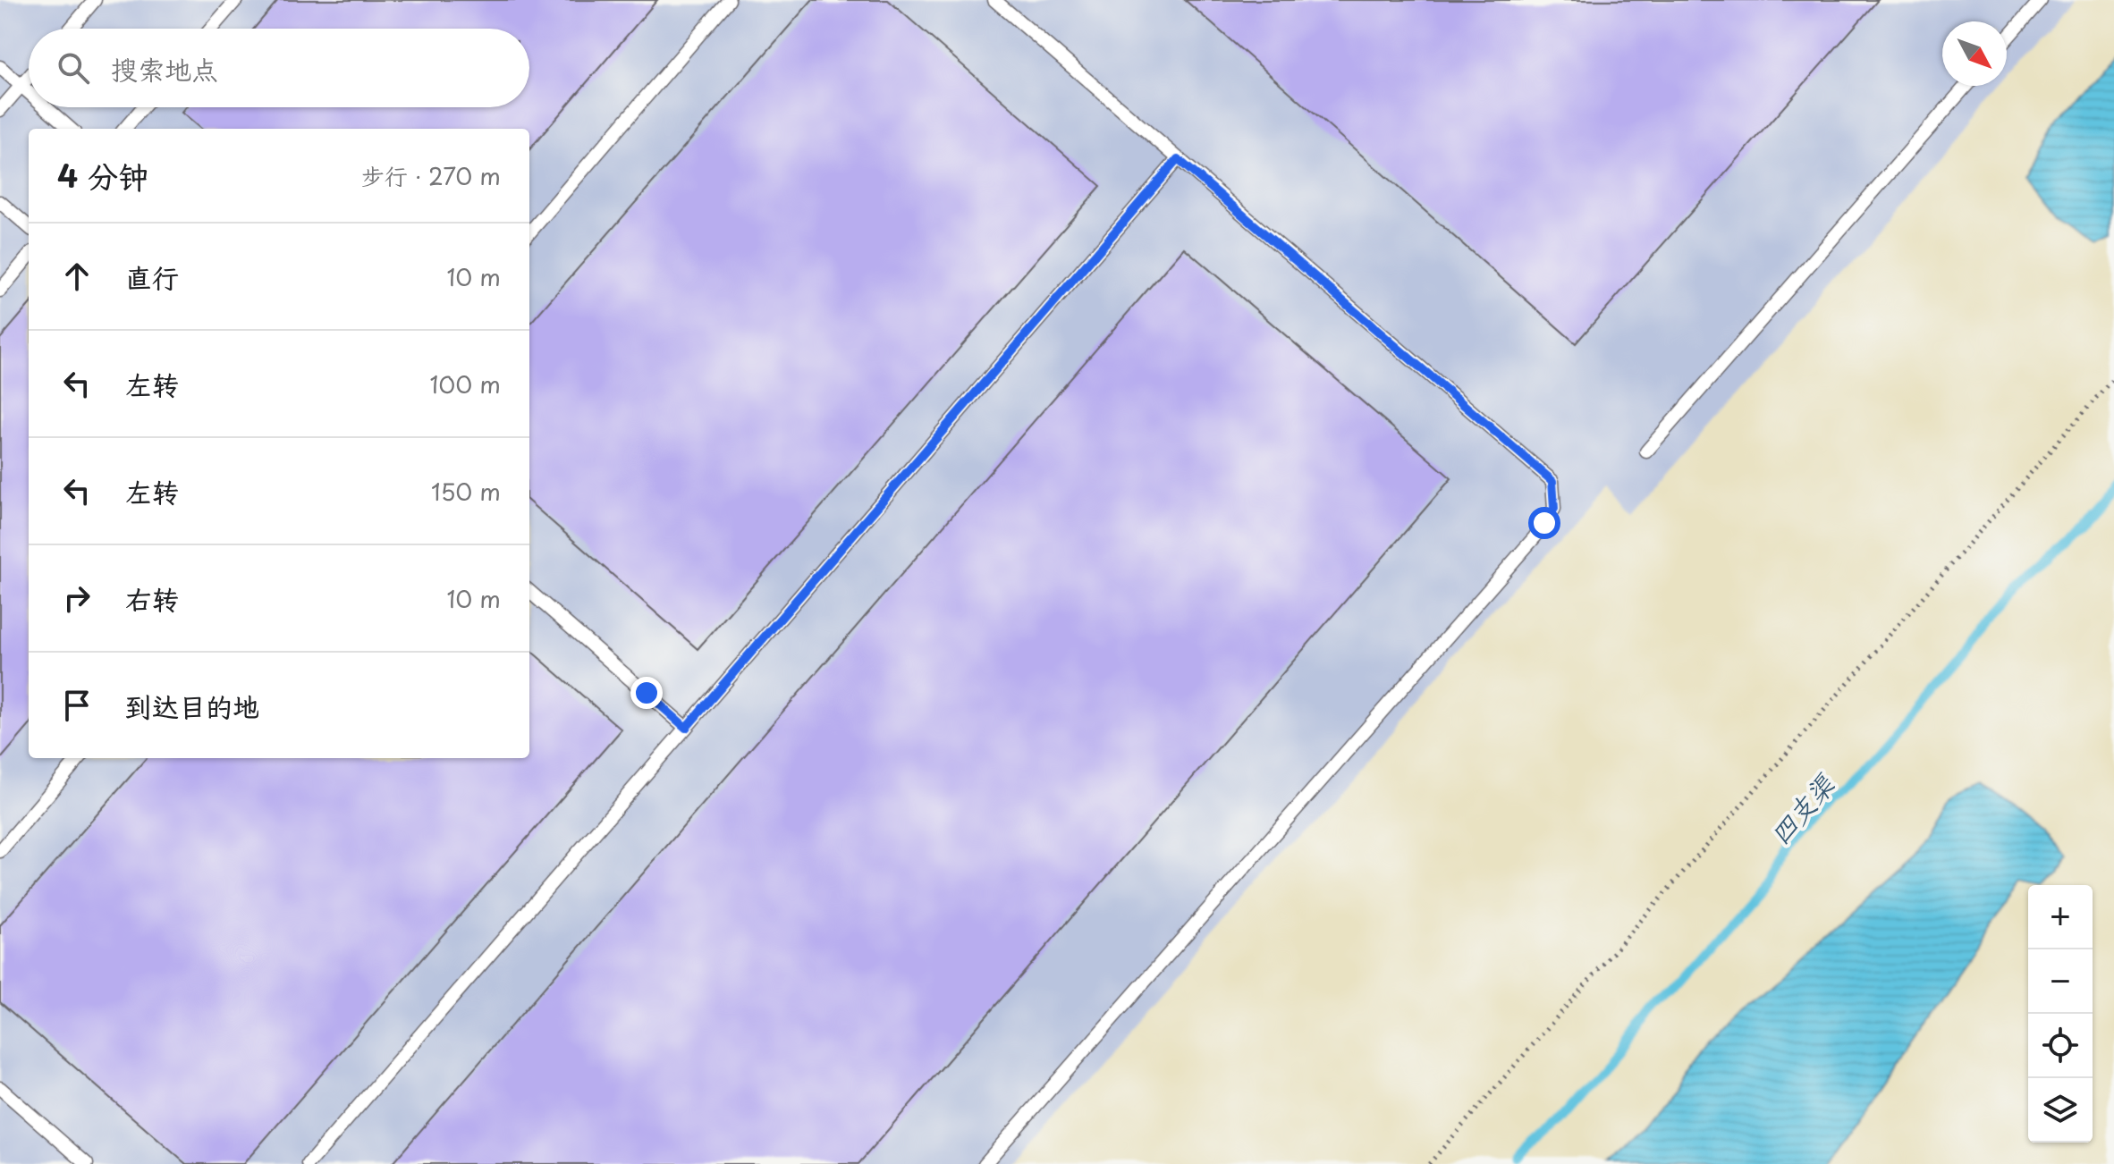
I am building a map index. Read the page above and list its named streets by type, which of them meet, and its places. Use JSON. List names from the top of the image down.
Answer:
{
  "water": ["四支渠"],
  "north": "bottom right",
  "page": {
    "search": "搜索地点",
    "heading": ["4 分钟", "步行 · 270 m"],
    "list": [
      ["直行", "10 m"],
      ["左转", "100 m"],
      ["左转", "150 m"],
      ["右转", "10 m"],
      "到达目的地"
    ],
    "map_buttons": ["+", "−"]
  }
}
